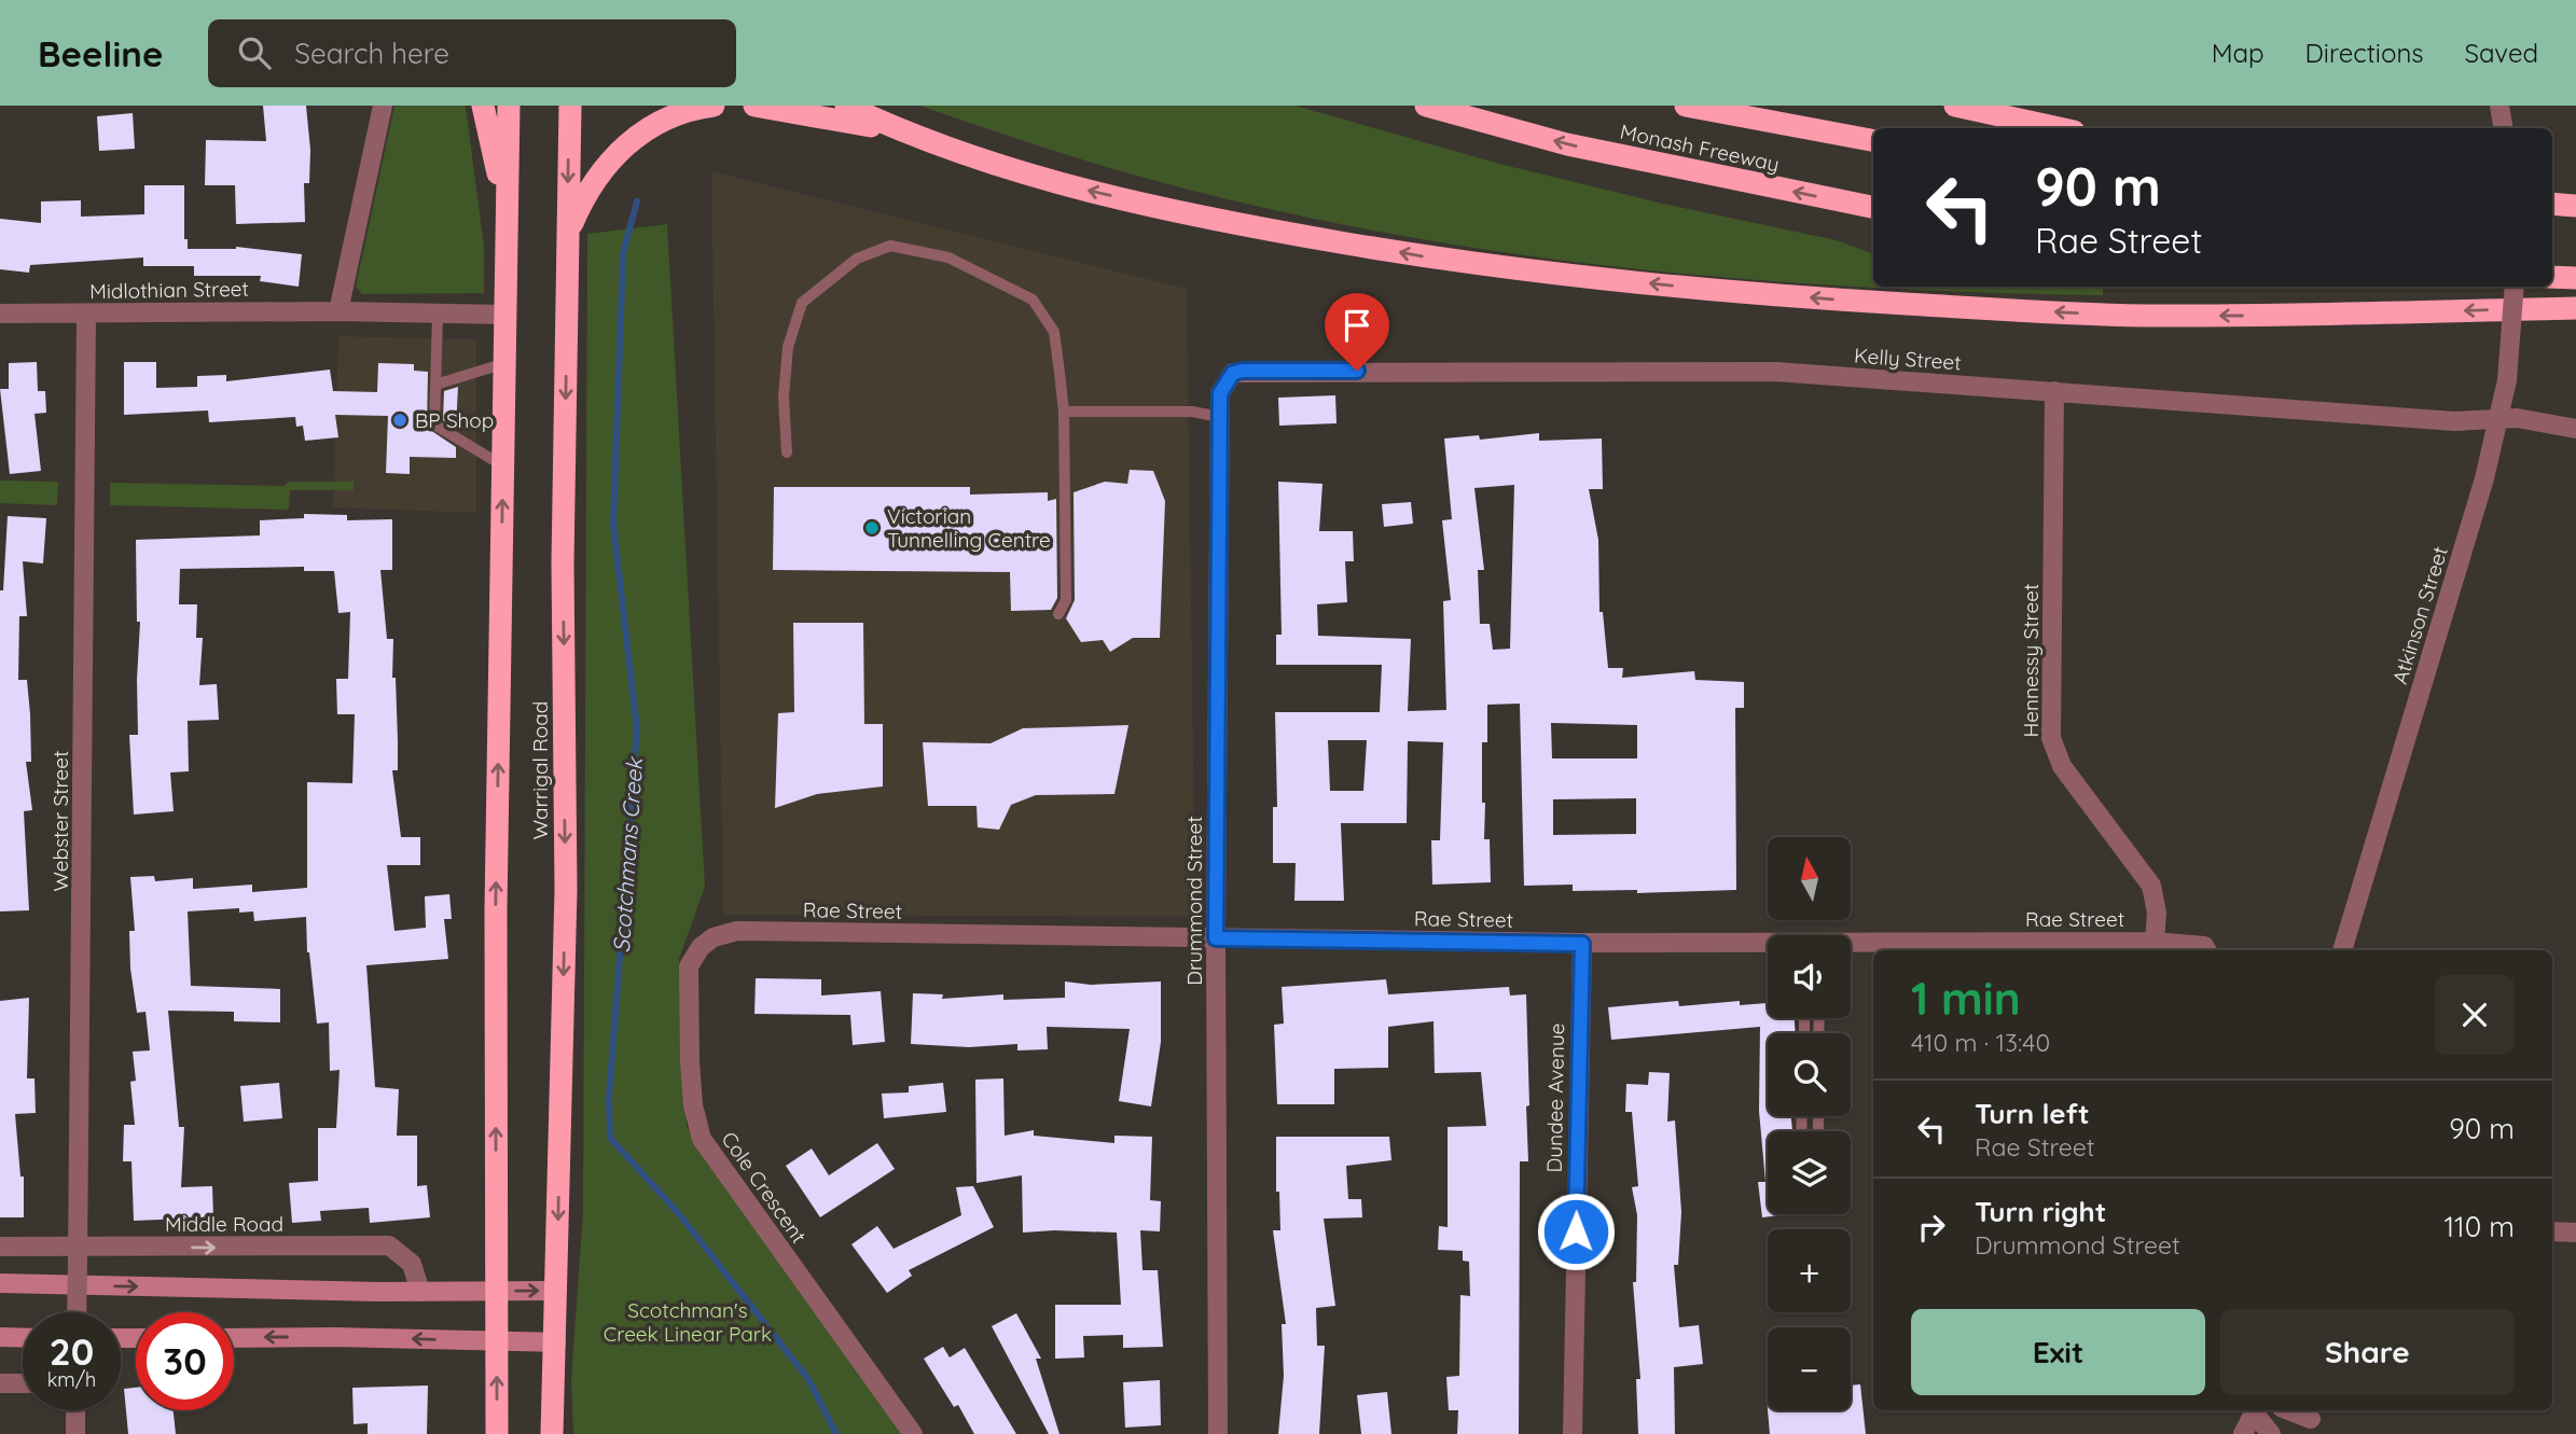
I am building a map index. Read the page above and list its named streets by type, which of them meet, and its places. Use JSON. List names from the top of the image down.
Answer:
{
  "streets": {
    "highway": ["Monash Freeway", "Warrigal Road"],
    "street": [
      "Midlothian Street",
      "Kelly Street",
      "Atkinson Street",
      "Hennessy Street",
      "Webster Street",
      "Drummond Street",
      "Rae Street",
      "Dundee Avenue",
      "Cole Crescent",
      "Middle Road"
    ]
  },
  "crossings": [
    ["Midlothian Street", "Warrigal Road"],
    ["Midlothian Street", "Webster Street"],
    ["Kelly Street", "Atkinson Street"],
    ["Kelly Street", "Hennessy Street"],
    ["Kelly Street", "Drummond Street"],
    ["Hennessy Street", "Rae Street"],
    ["Webster Street", "Middle Road"],
    ["Drummond Street", "Rae Street"],
    ["Rae Street", "Dundee Avenue"],
    ["Rae Street", "Cole Crescent"]
  ],
  "water": ["Scotchmans Creek"],
  "parks": ["Scotchman's Creek Linear Park"],
  "places": ["BP Shop", "Victorian Tunnelling Centre"],
  "north": "top",
  "page": {
    "header": "Beeline",
    "search": "Search here",
    "nav": ["Map", "Directions", "Saved"],
    "turn": ["90 m", "Rae Street"],
    "map_buttons": ["+", "−"],
    "heading": ["1 min", "410 m · 13:40"],
    "list": [
      {
        "name": "Turn left",
        "note": "Rae Street",
        "value": "90 m"
      },
      {
        "name": "Turn right",
        "note": "Drummond Street",
        "value": "110 m"
      }
    ],
    "buttons": ["Exit", "Share"],
    "speed": "20 km/h",
    "limit": "30"
  }
}
